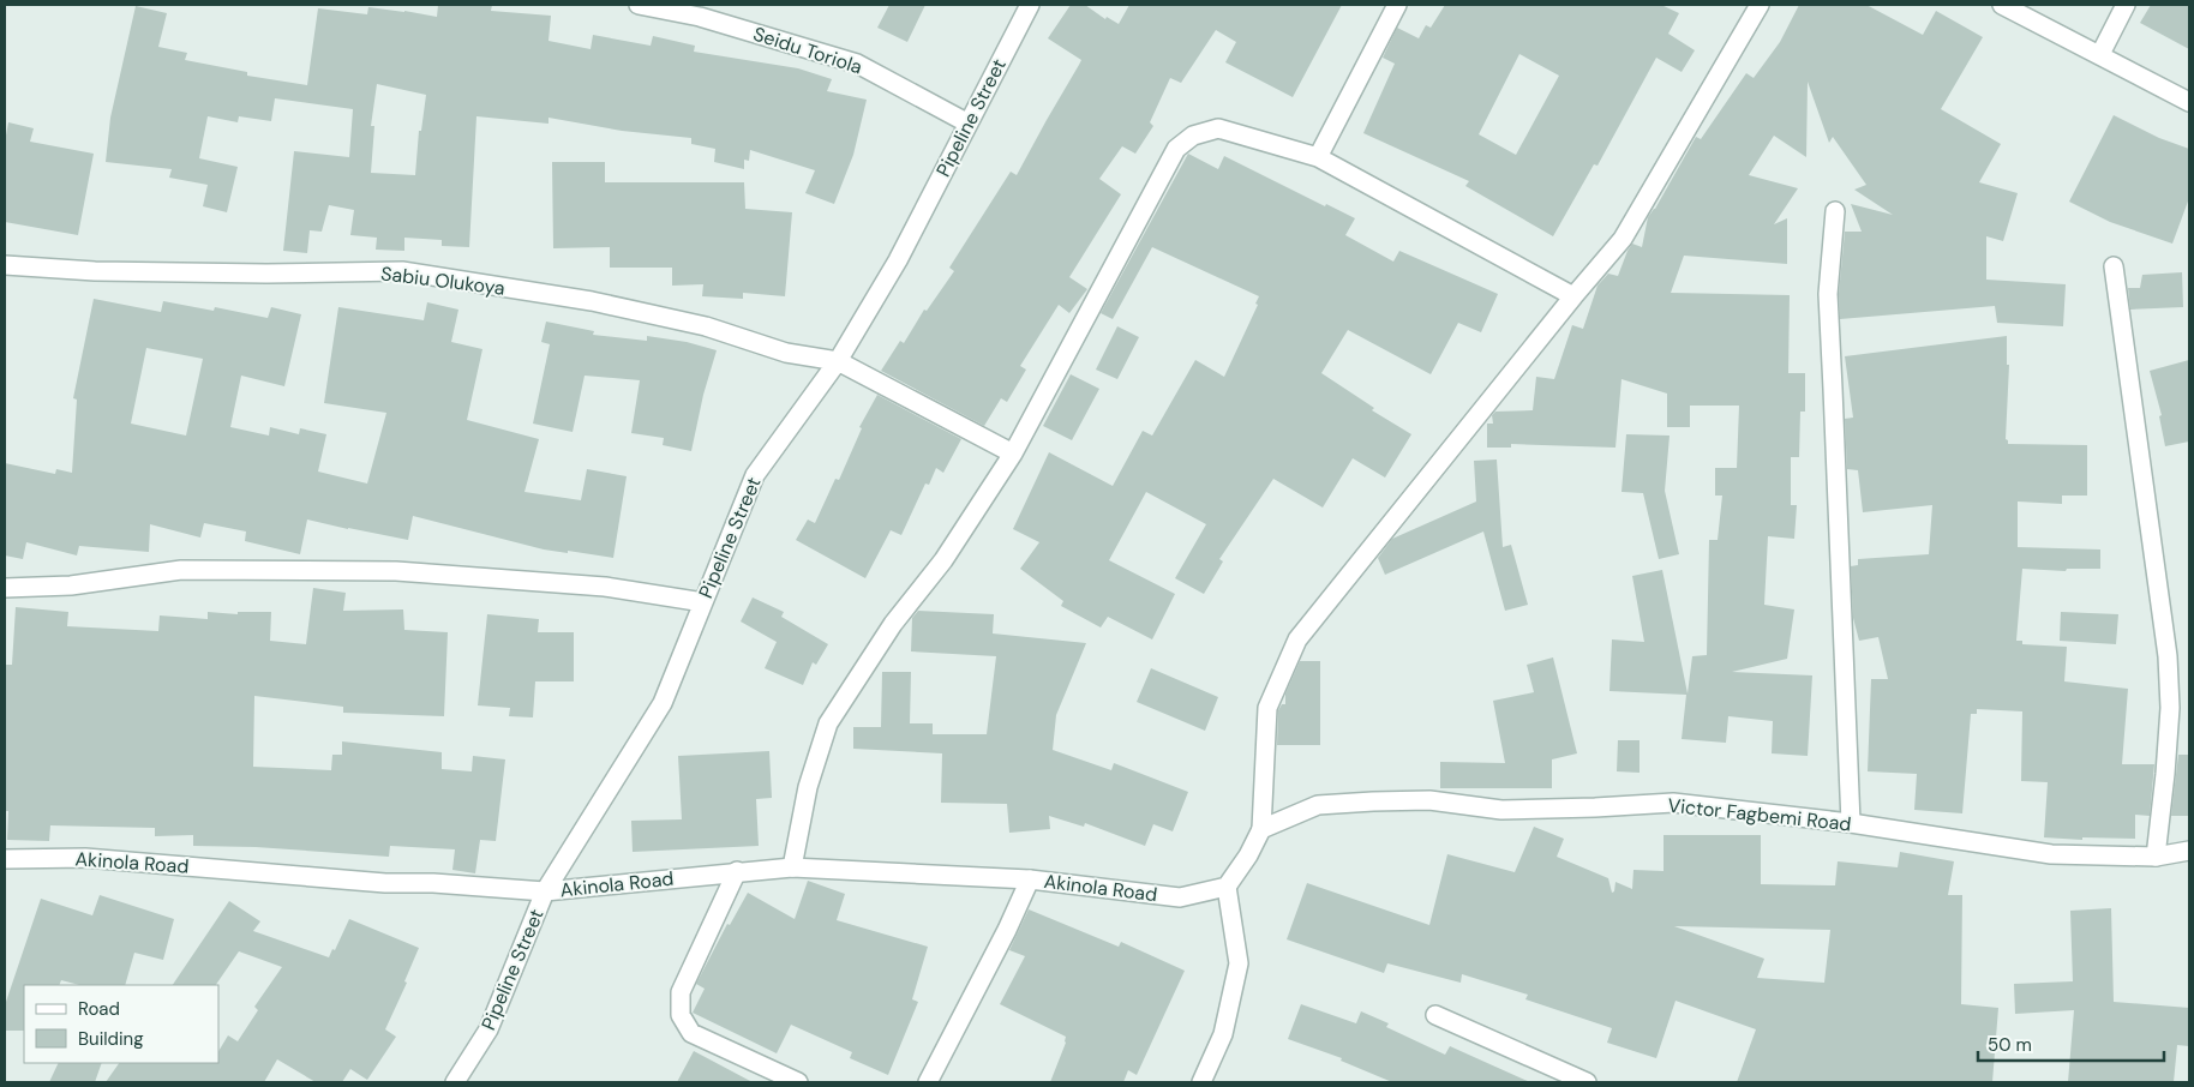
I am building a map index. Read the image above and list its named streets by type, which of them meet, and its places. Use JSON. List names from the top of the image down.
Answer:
{
  "streets": {
    "street": [
      "Seidu Toriola",
      "Pipeline Street",
      "Sabiu Olukoya",
      "Victor Fagbemi Road",
      "Akinola Road"
    ]
  },
  "crossings": [
    ["Seidu Toriola", "Pipeline Street"],
    ["Pipeline Street", "Sabiu Olukoya"],
    ["Pipeline Street", "Akinola Road"]
  ],
  "legend": ["Road", "Building"],
  "scale_bar": "50 m"
}
